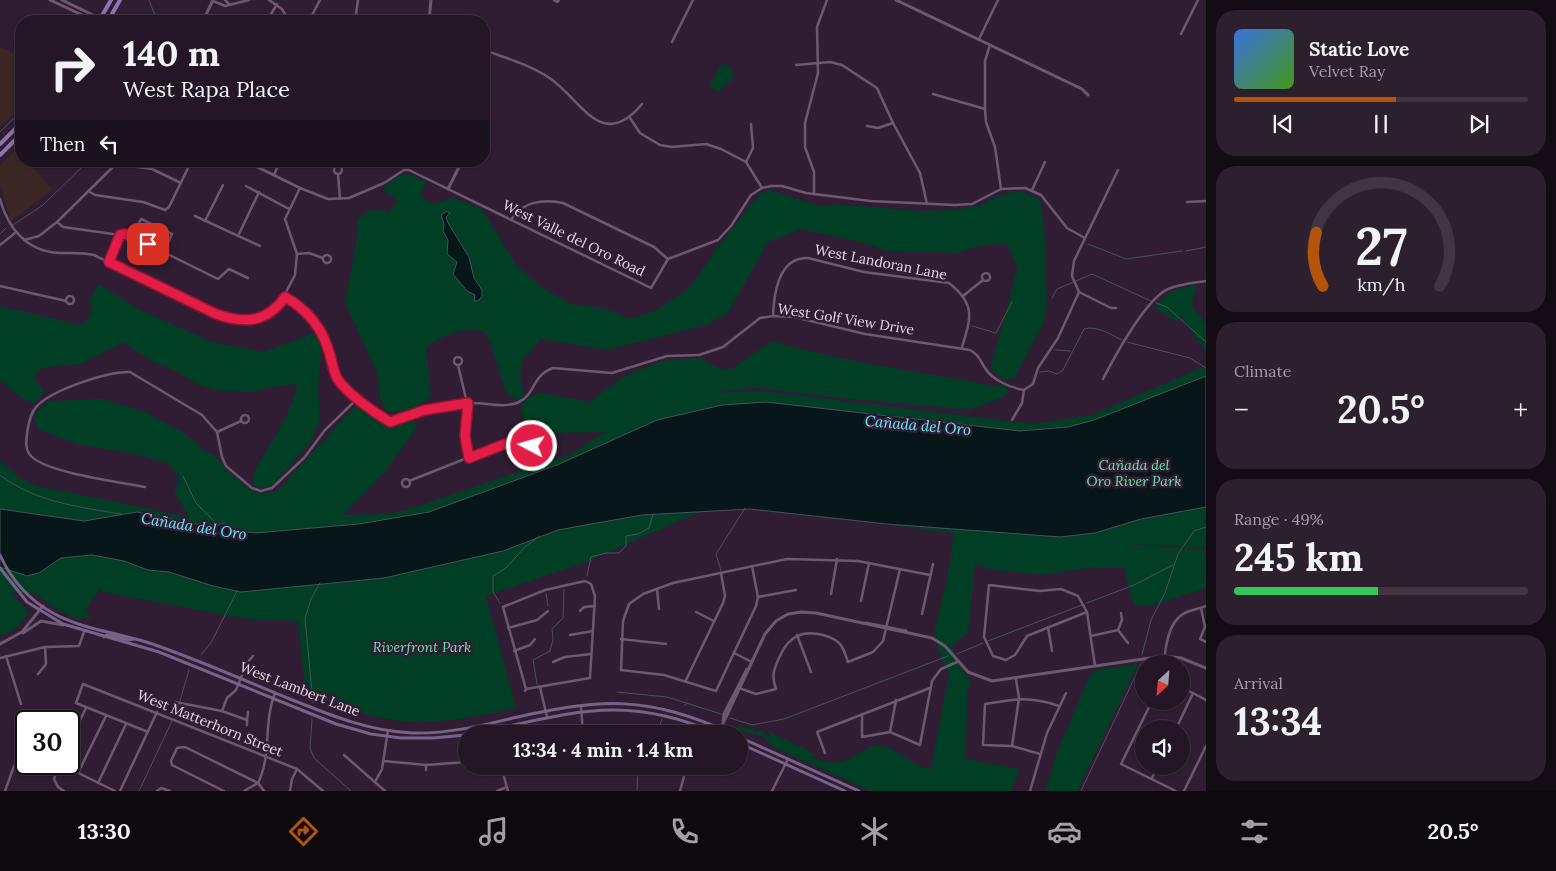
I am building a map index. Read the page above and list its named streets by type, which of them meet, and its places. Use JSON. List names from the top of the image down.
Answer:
{
  "streets": {
    "main road": ["West Lambert Lane"],
    "street": [
      "West Valle del Oro Road",
      "West Landoran Lane",
      "West Golf View Drive",
      "West Matterhorn Street"
    ]
  },
  "crossings": [
    ["West Landoran Lane", "West Golf View Drive"]
  ],
  "water": ["Cañada del Oro"],
  "parks": ["Cañada del Oro River Park", "Riverfront Park"],
  "north": "bottom left",
  "page": {
    "turn": ["140 m", "West Rapa Place"],
    "song": ["Static Love", "Velvet Ray"],
    "then": "Then",
    "tile": [
      "Climate",
      ["Range · 49%", "245 km"],
      ["Arrival", "13:34"]
    ],
    "heat": ["−", "20.5°", "+"],
    "limit": "30",
    "trip": "13:34 · 4 min · 1.4 km",
    "tabs": ["13:30", "20.5°"],
    "gauge": ["27", "km/h"]
  }
}
